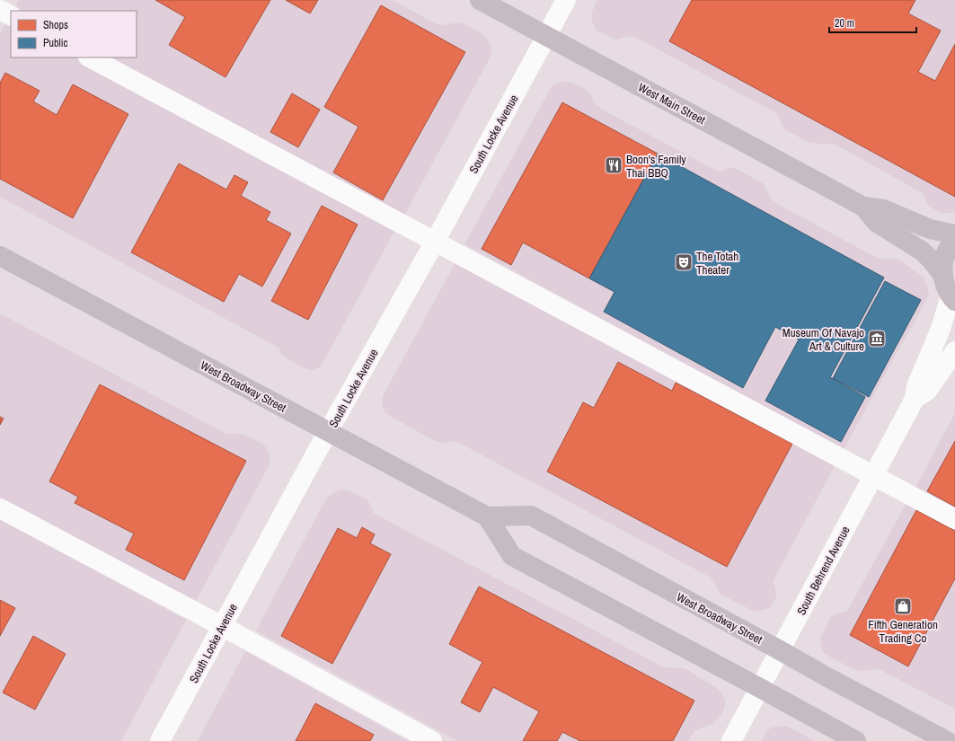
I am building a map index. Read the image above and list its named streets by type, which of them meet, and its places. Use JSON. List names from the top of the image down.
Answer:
{
  "streets": {
    "main road": ["West Main Street", "West Broadway Street"],
    "street": ["South Locke Avenue", "South Behrend Avenue"]
  },
  "crossings": [
    ["West Main Street", "South Locke Avenue"],
    ["South Locke Avenue", "West Broadway Street"],
    ["West Broadway Street", "South Behrend Avenue"]
  ],
  "places": {
    "restaurant": ["Boon's Family Thai BBQ"],
    "theatre": ["The Totah Theater"],
    "museum": ["Museum Of Navajo Art & Culture"],
    "shop": ["Fifth Generation Trading Co"]
  },
  "legend": ["Shops", "Public"],
  "scale_bar": "20 m"
}
